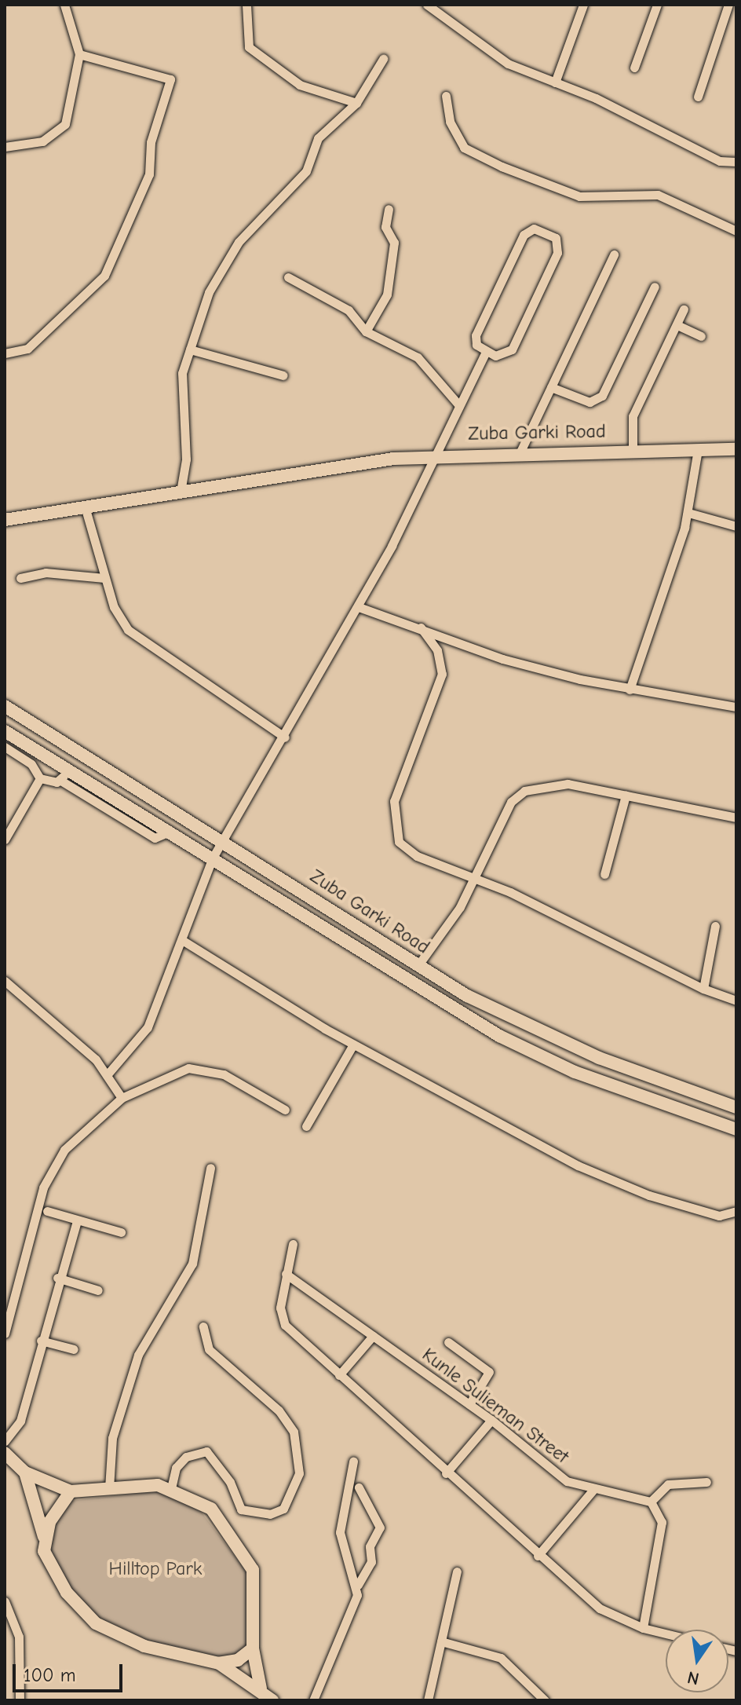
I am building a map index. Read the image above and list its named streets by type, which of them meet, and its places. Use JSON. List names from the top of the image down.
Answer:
{
  "streets": {
    "main road": ["Zuba Garki Road"],
    "street": ["Kunle Sulieman Street"]
  },
  "parks": ["Hilltop Park"],
  "scale_bar": "100 m",
  "north": "bottom"
}
